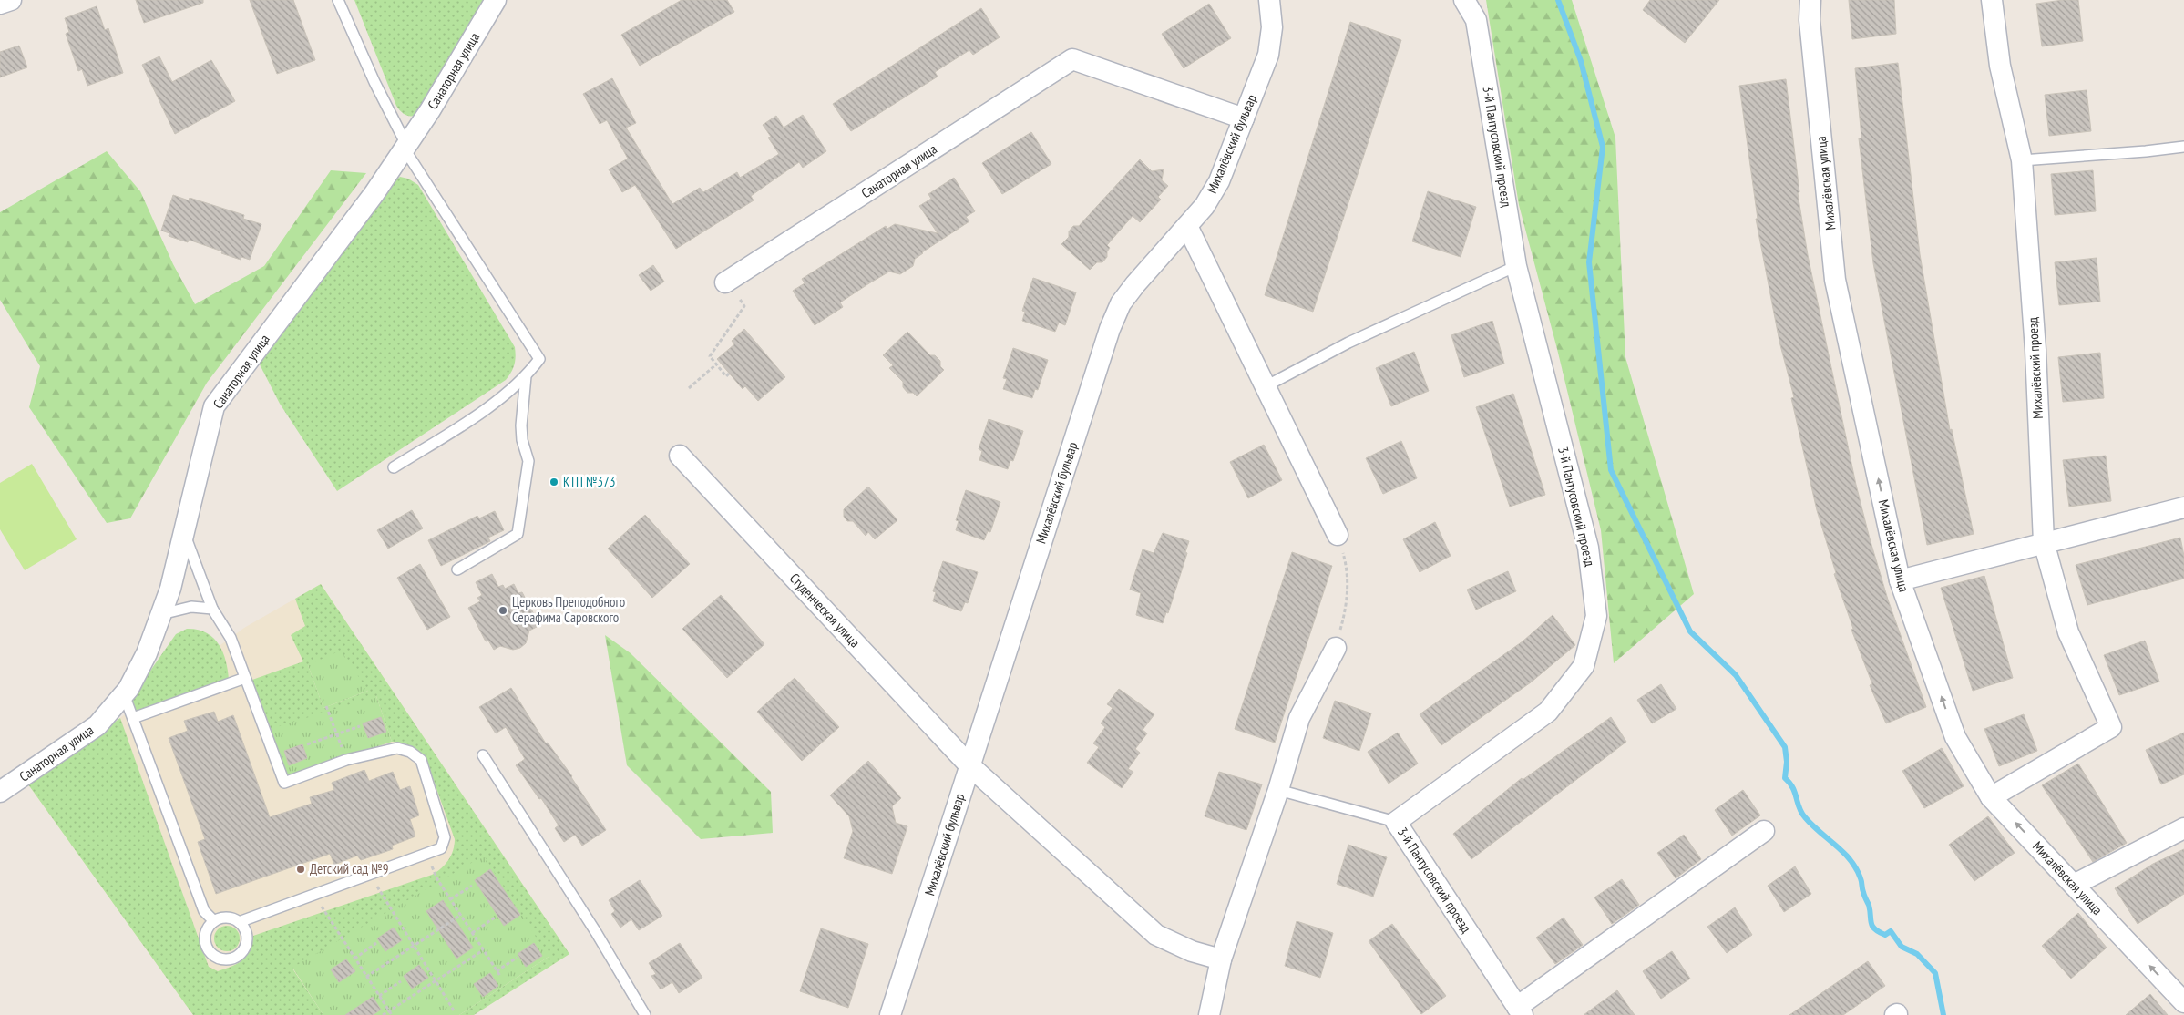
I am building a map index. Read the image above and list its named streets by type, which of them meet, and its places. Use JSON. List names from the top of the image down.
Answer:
{
  "streets": {
    "street": [
      "Санаторная улица",
      "Михалёвский бульвар",
      "3-й Пантусовский проезд",
      "Михалёвская улица",
      "Михалёвский проезд",
      "Студенческая улица"
    ]
  },
  "crossings": [
    ["Санаторная улица", "Михалёвский бульвар"],
    ["Михалёвский бульвар", "Студенческая улица"],
    ["Михалёвская улица", "Михалёвский проезд"]
  ],
  "one_way": ["Михалёвская улица"],
  "places": ["КТП №373", "Церковь Преподобного Серафима Саровского", "Детский сад №9"]
}
